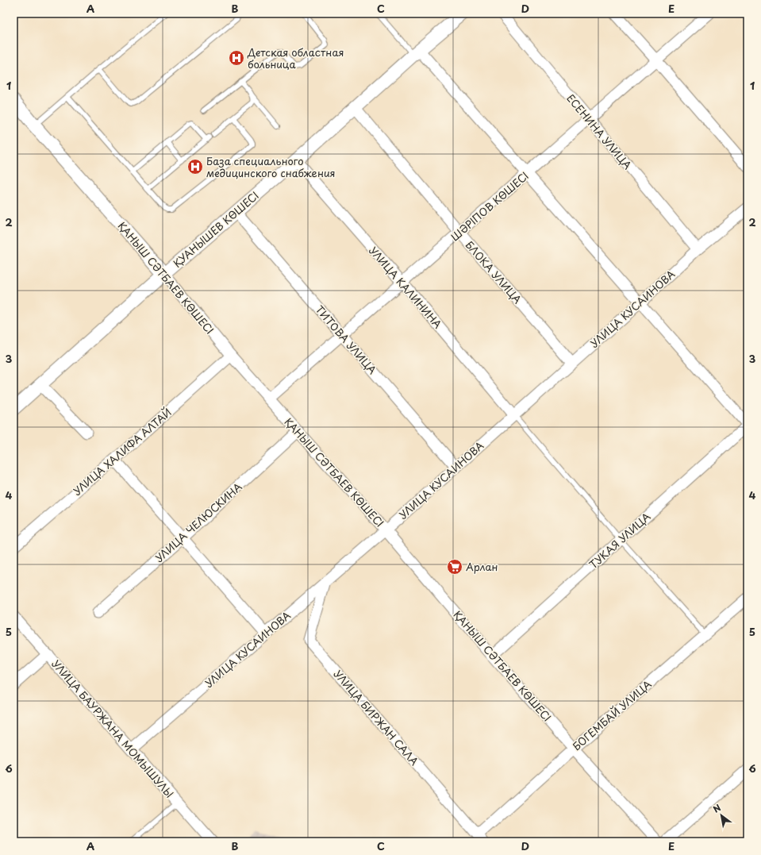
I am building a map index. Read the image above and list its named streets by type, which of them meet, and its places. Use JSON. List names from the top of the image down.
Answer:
{
  "streets": {
    "street": [
      "ЕСЕНИНА УЛИЦА",
      "ШӘРІПОВ КӨШЕСІ",
      "ҚУАНЫШЕВ КӨШЕСІ",
      "БЛОКА УЛИЦА",
      "ҚАНЫШ СӘТБАЕВ КӨШЕСІ",
      "УЛИЦА КАЛИНИНА",
      "УЛИЦА КУСАИНОВА",
      "ТИТОВА УЛИЦА",
      "УЛИЦА ХАЛИФА АЛТАЙ",
      "УЛИЦА ЧЕЛЮСКИНА",
      "ТУКАЯ УЛИЦА",
      "БОГЕМБАЙ УЛИЦА",
      "УЛИЦА БИРЖАН САЛА",
      "УЛИЦА БАУРЖАНА МОМЫШУЛЫ"
    ]
  },
  "crossings": [
    ["ЕСЕНИНА УЛИЦА", "ШӘРІПОВ КӨШЕСІ"],
    ["ЕСЕНИНА УЛИЦА", "УЛИЦА КУСАИНОВА"],
    ["ШӘРІПОВ КӨШЕСІ", "БЛОКА УЛИЦА"],
    ["ШӘРІПОВ КӨШЕСІ", "ҚАНЫШ СӘТБАЕВ КӨШЕСІ"],
    ["ШӘРІПОВ КӨШЕСІ", "УЛИЦА КАЛИНИНА"],
    ["ШӘРІПОВ КӨШЕСІ", "ТИТОВА УЛИЦА"],
    ["ҚУАНЫШЕВ КӨШЕСІ", "БЛОКА УЛИЦА"],
    ["ҚУАНЫШЕВ КӨШЕСІ", "ҚАНЫШ СӘТБАЕВ КӨШЕСІ"],
    ["ҚУАНЫШЕВ КӨШЕСІ", "УЛИЦА КАЛИНИНА"],
    ["ҚУАНЫШЕВ КӨШЕСІ", "ТИТОВА УЛИЦА"],
    ["БЛОКА УЛИЦА", "УЛИЦА КУСАИНОВА"],
    ["ҚАНЫШ СӘТБАЕВ КӨШЕСІ", "УЛИЦА КУСАИНОВА"],
    ["ҚАНЫШ СӘТБАЕВ КӨШЕСІ", "УЛИЦА ХАЛИФА АЛТАЙ"],
    ["ҚАНЫШ СӘТБАЕВ КӨШЕСІ", "УЛИЦА ЧЕЛЮСКИНА"],
    ["ҚАНЫШ СӘТБАЕВ КӨШЕСІ", "ТУКАЯ УЛИЦА"],
    ["ҚАНЫШ СӘТБАЕВ КӨШЕСІ", "БОГЕМБАЙ УЛИЦА"],
    ["УЛИЦА КАЛИНИНА", "УЛИЦА КУСАИНОВА"],
    ["УЛИЦА КУСАИНОВА", "ТИТОВА УЛИЦА"],
    ["УЛИЦА КУСАИНОВА", "УЛИЦА БИРЖАН САЛА"],
    ["УЛИЦА КУСАИНОВА", "УЛИЦА БАУРЖАНА МОМЫШУЛЫ"],
    ["БОГЕМБАЙ УЛИЦА", "УЛИЦА БИРЖАН САЛА"]
  ],
  "places": {
    "hospital": ["Детская областная больница", "База специального медицинского снабжения"],
    "supermarket": ["Арлан"]
  },
  "north": "top left",
  "grid": {
    "columns": [
      "A",
      "B",
      "C",
      "D",
      "E"
    ],
    "rows": [
      "1",
      "2",
      "3",
      "4",
      "5",
      "6"
    ]
  }
}
